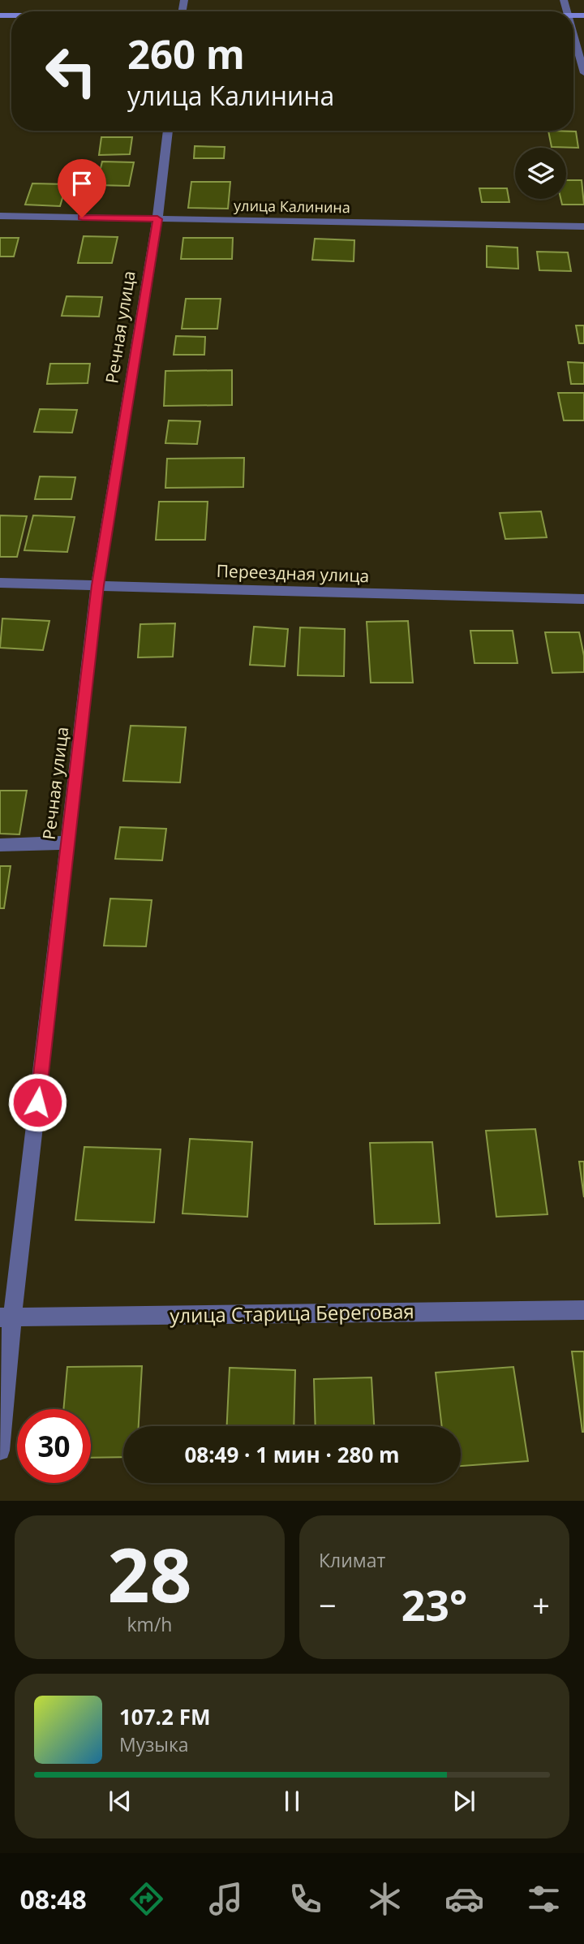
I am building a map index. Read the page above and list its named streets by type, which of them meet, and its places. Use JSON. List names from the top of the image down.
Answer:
{
  "streets": {
    "street": [
      "улица Калинина",
      "Речная улица",
      "Переездная улица",
      "улица Старица Береговая"
    ]
  },
  "crossings": [
    ["улица Калинина", "Речная улица"],
    ["Речная улица", "Переездная улица"],
    ["Речная улица", "улица Старица Береговая"]
  ],
  "page": {
    "turn": ["260 m", "улица Калинина"],
    "limit": "30",
    "trip": "08:49 · 1 мин · 280 m",
    "tile": [
      ["28", "km/h"],
      "Климат"
    ],
    "heat": ["−", "23°", "+"],
    "song": ["107.2 FM", "Музыка"],
    "tabs": "08:48"
  }
}
